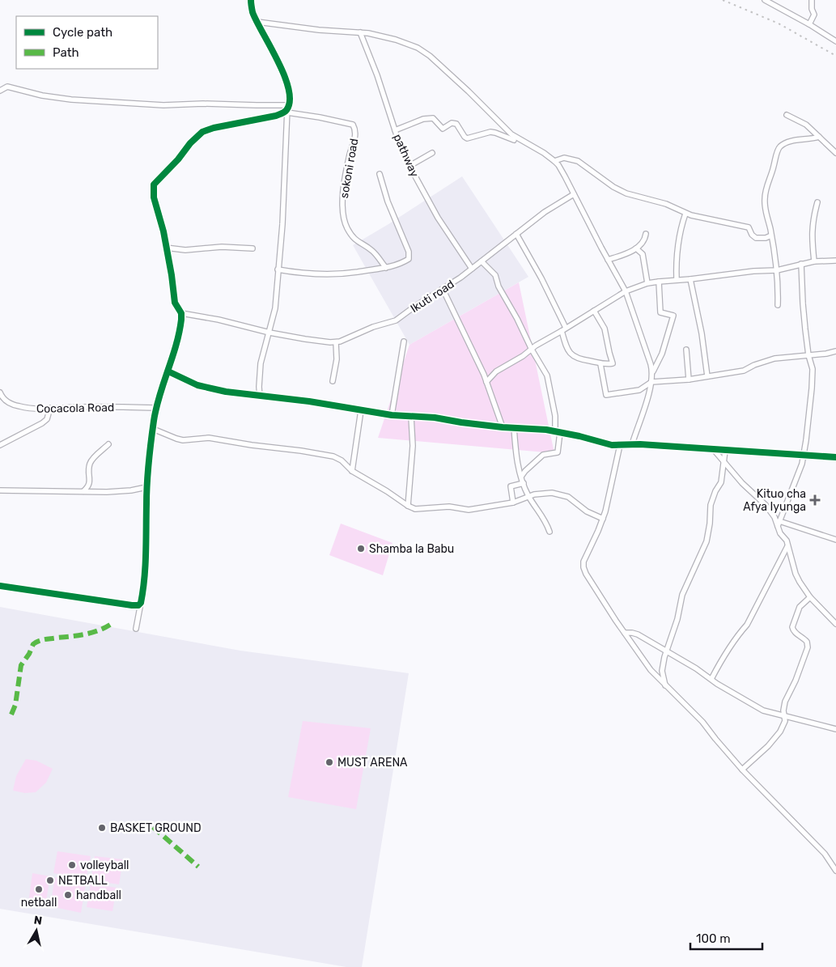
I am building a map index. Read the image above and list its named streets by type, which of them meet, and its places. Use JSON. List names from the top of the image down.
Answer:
{
  "streets": {
    "street": [
      "pathway",
      "sokoni road",
      "Ikuti road",
      "Cocacola Road"
    ]
  },
  "crossings": [
    ["pathway", "Ikuti road"]
  ],
  "places": {
    "health": ["Kituo cha Afya Iyunga"],
    "other": [
      "Shamba la Babu",
      "MUST ARENA",
      "BASKET GROUND",
      "volleyball",
      "NETBALL",
      "netball",
      "handball"
    ]
  },
  "legend": ["Cycle path", "Path"],
  "scale_bar": "100 m",
  "north": "top"
}
